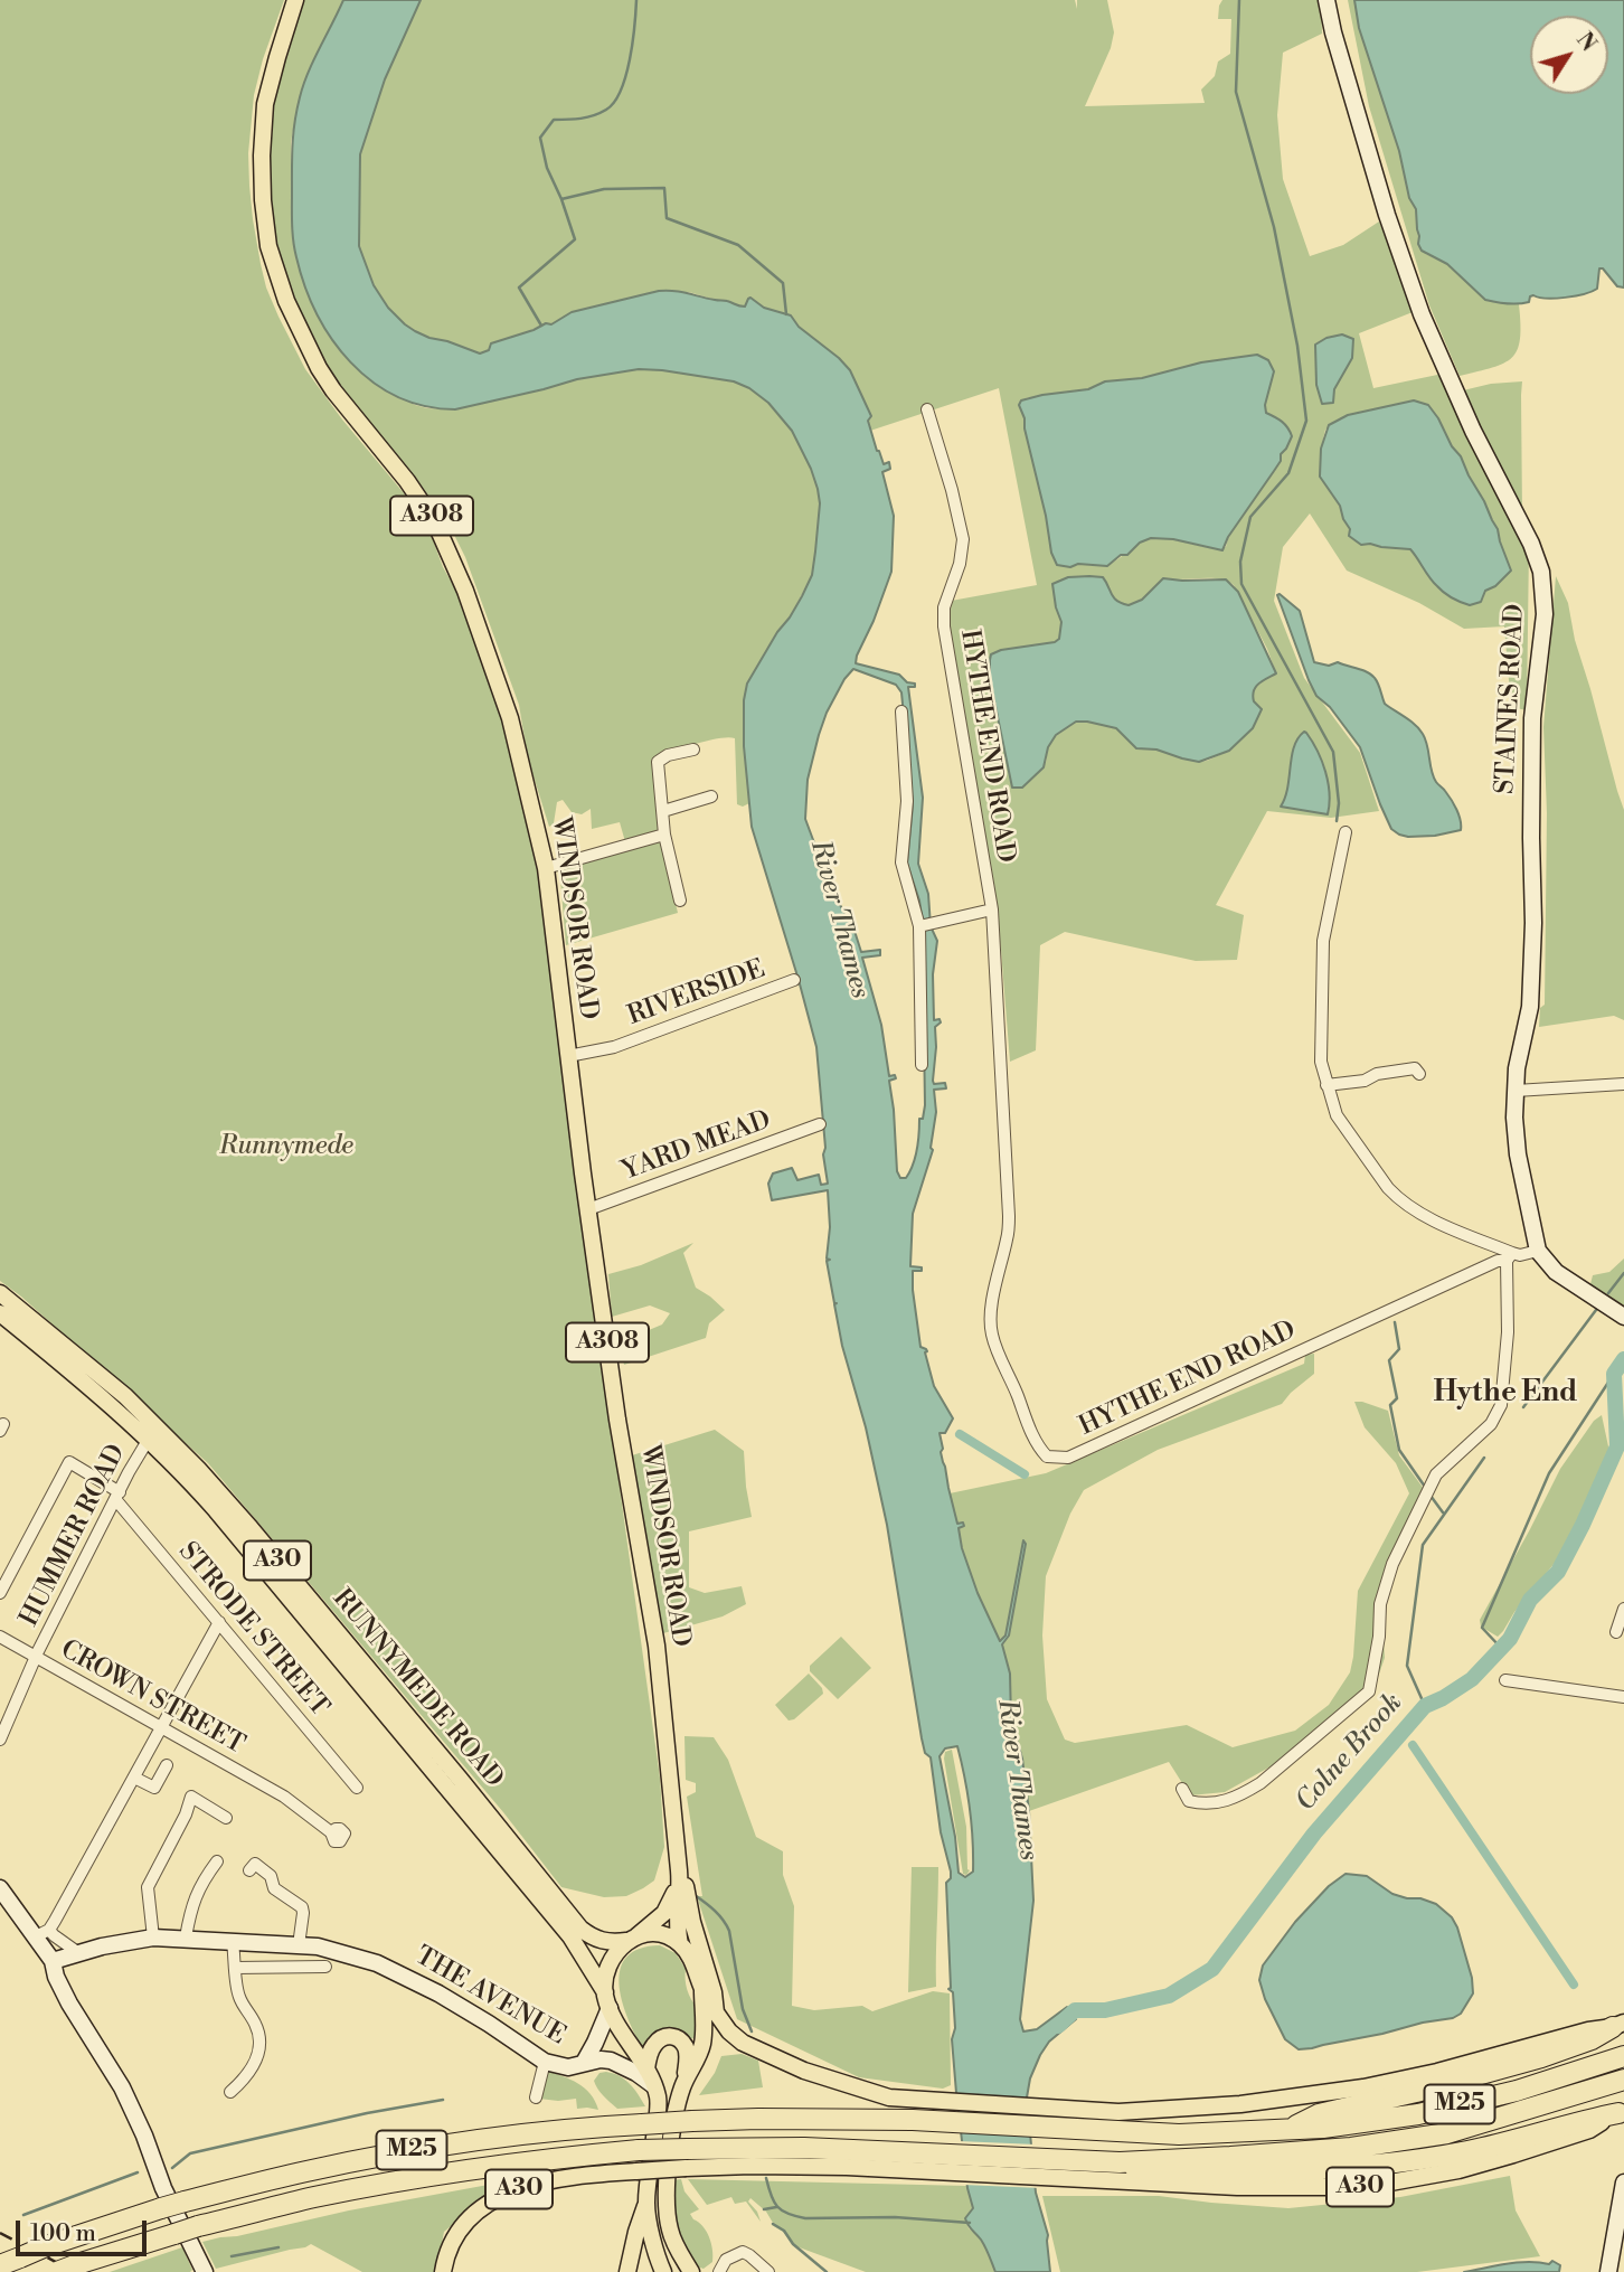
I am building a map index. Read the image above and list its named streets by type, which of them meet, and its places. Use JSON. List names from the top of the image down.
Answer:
{
  "streets": {
    "highway": ["M25"],
    "main road": [
      "A308",
      "STAINES ROAD",
      "WINDSOR ROAD",
      "A30",
      "RUNNYMEDE ROAD",
      "THE AVENUE"
    ],
    "street": [
      "HYTHE END ROAD",
      "RIVERSIDE",
      "YARD MEAD",
      "HUMMER ROAD",
      "STRODE STREET",
      "CROWN STREET"
    ]
  },
  "crossings": [
    ["WINDSOR ROAD", "RIVERSIDE"],
    ["WINDSOR ROAD", "YARD MEAD"],
    ["WINDSOR ROAD", "A30"],
    ["WINDSOR ROAD", "RUNNYMEDE ROAD"],
    ["WINDSOR ROAD", "THE AVENUE"],
    ["HUMMER ROAD", "STRODE STREET"],
    ["HUMMER ROAD", "RUNNYMEDE ROAD"],
    ["HUMMER ROAD", "CROWN STREET"],
    ["A30", "RUNNYMEDE ROAD"],
    ["A30", "THE AVENUE"],
    ["A30", "M25"],
    ["RUNNYMEDE ROAD", "THE AVENUE"]
  ],
  "districts": ["Hythe End"],
  "water": ["River Thames", "Colne Brook"],
  "parks": ["Runnymede"],
  "scale_bar": "100 m",
  "north": "top right"
}
